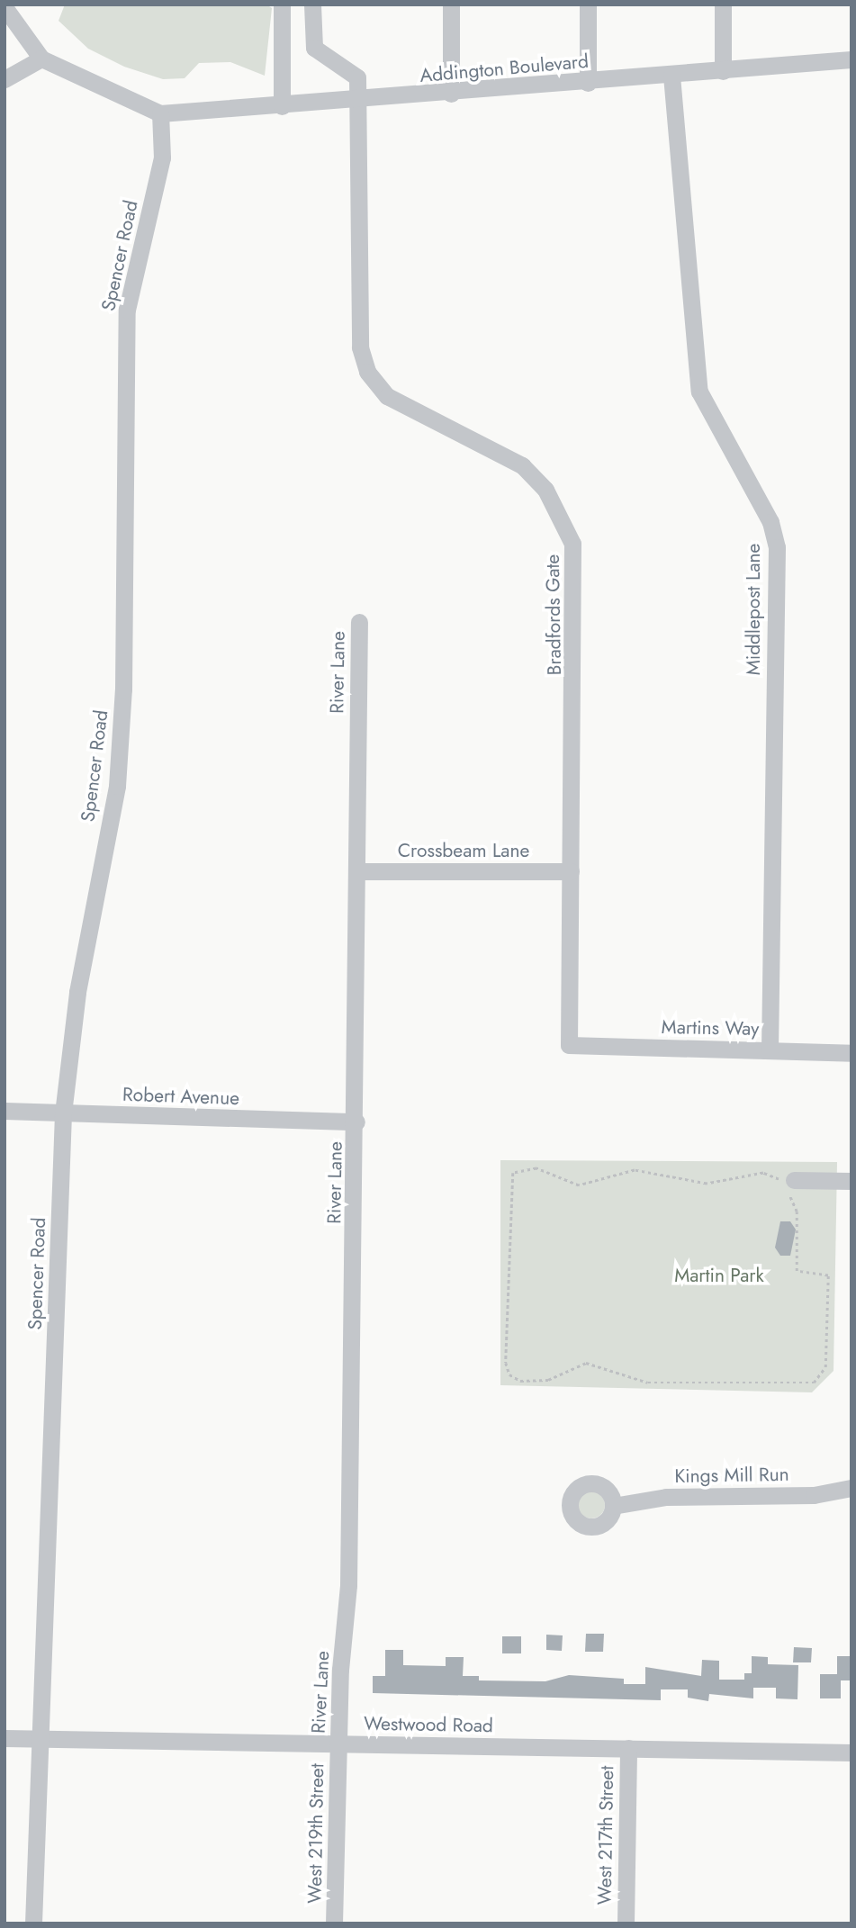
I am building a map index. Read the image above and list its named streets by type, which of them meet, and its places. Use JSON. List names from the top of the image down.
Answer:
{
  "streets": {
    "street": [
      "Addington Boulevard",
      "Spencer Road",
      "Middlepost Lane",
      "Bradfords Gate",
      "River Lane",
      "Crossbeam Lane",
      "Martins Way",
      "Robert Avenue",
      "Kings Mill Run",
      "Westwood Road",
      "West 219th Street",
      "West 217th Street"
    ]
  },
  "crossings": [
    ["Addington Boulevard", "Spencer Road"],
    ["Addington Boulevard", "Middlepost Lane"],
    ["Addington Boulevard", "Bradfords Gate"],
    ["Spencer Road", "Robert Avenue"],
    ["Spencer Road", "Westwood Road"],
    ["Middlepost Lane", "Martins Way"],
    ["Bradfords Gate", "Crossbeam Lane"],
    ["Bradfords Gate", "Martins Way"],
    ["River Lane", "Crossbeam Lane"],
    ["River Lane", "Robert Avenue"],
    ["River Lane", "Westwood Road"],
    ["River Lane", "West 219th Street"],
    ["Westwood Road", "West 219th Street"],
    ["Westwood Road", "West 217th Street"]
  ],
  "parks": ["Martin Park"]
}
